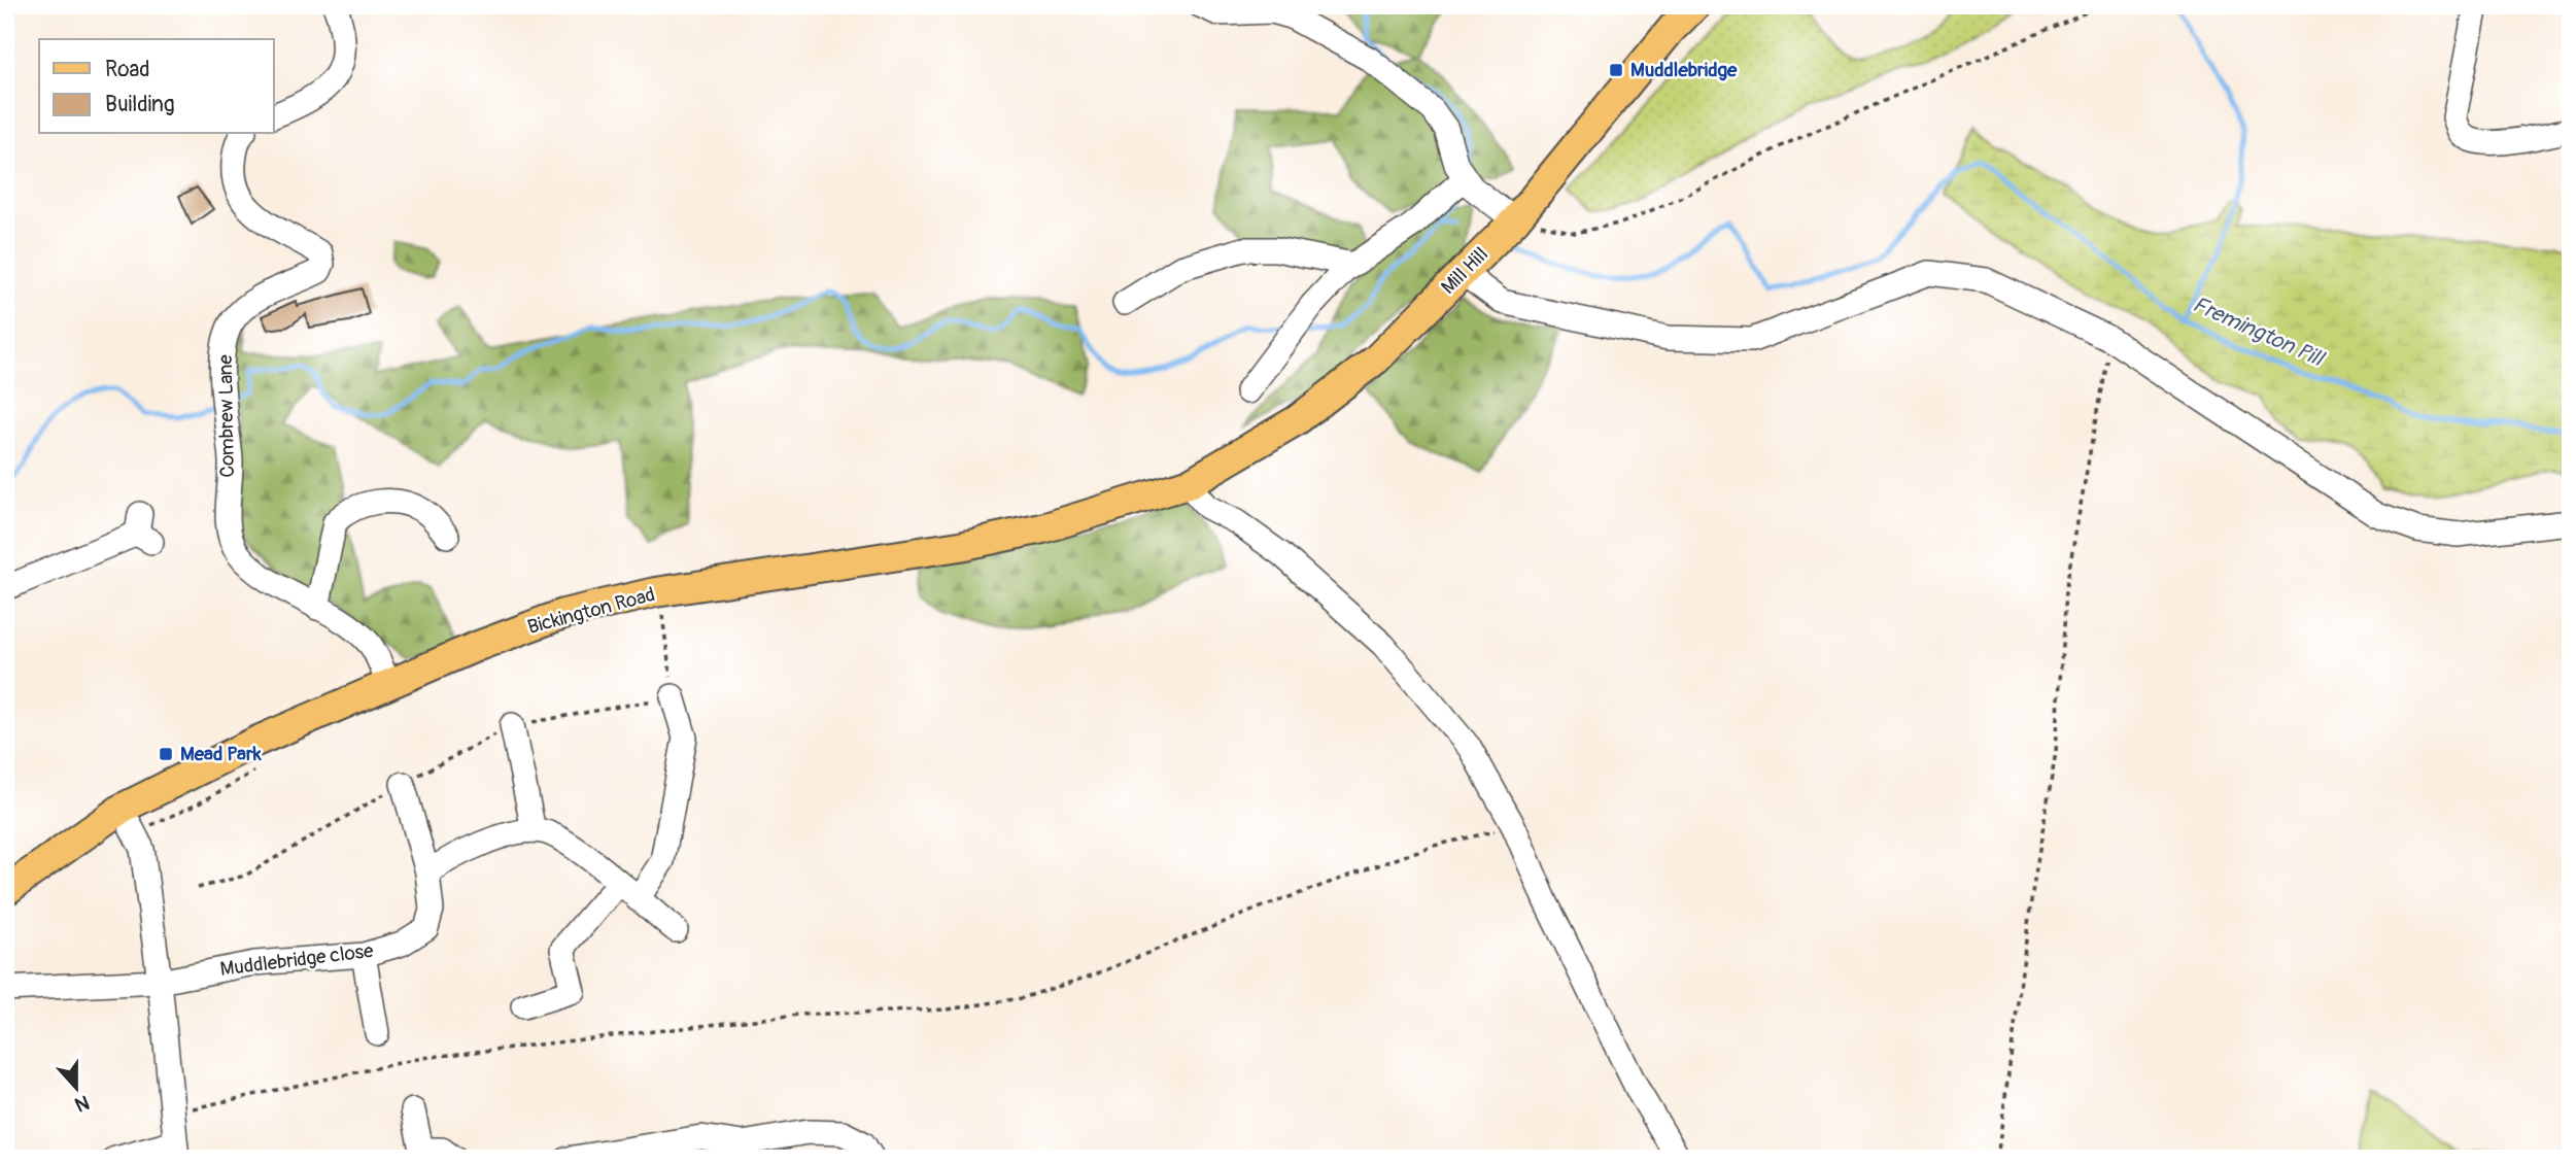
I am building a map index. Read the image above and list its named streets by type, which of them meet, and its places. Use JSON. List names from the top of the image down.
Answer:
{
  "streets": {
    "main road": ["Mill Hill", "Bickington Road"],
    "street": ["Combrew Lane", "Muddlebridge close"]
  },
  "crossings": [
    ["Mill Hill", "Bickington Road"],
    ["Combrew Lane", "Bickington Road"]
  ],
  "water": ["Fremington Pill"],
  "places": {
    "transit": ["Muddlebridge", "Mead Park"]
  },
  "legend": ["Road", "Building"],
  "north": "bottom"
}
